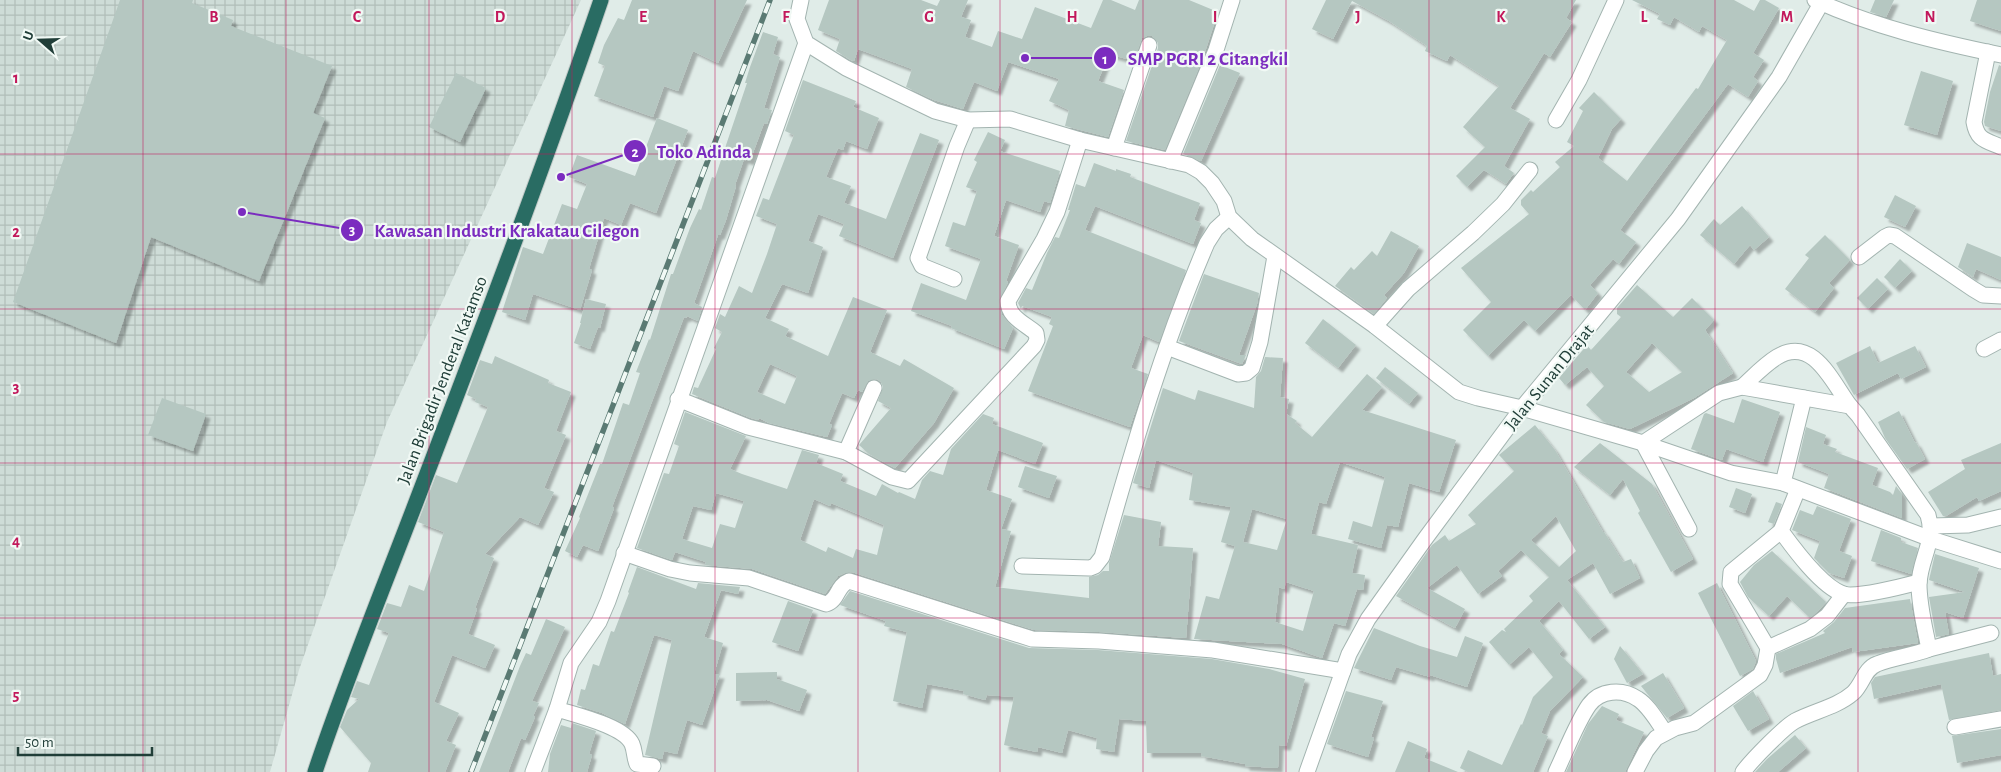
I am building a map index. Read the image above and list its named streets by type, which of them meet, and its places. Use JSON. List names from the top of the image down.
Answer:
{
  "streets": {
    "highway": ["Jalan Brigadir Jenderal Katamso"],
    "street": ["Jalan Sunan Drajat"]
  },
  "places": ["SMP PGRI 2 Citangkil", "Toko Adinda", "Kawasan Industri Krakatau Cilegon"],
  "scale_bar": "50 m",
  "north": "left",
  "grid": {
    "columns": [
      "B",
      "C",
      "D",
      "E",
      "F",
      "G",
      "H",
      "I",
      "J",
      "K",
      "L",
      "M",
      "N"
    ],
    "rows": [
      "1",
      "2",
      "3",
      "4",
      "5"
    ]
  }
}
